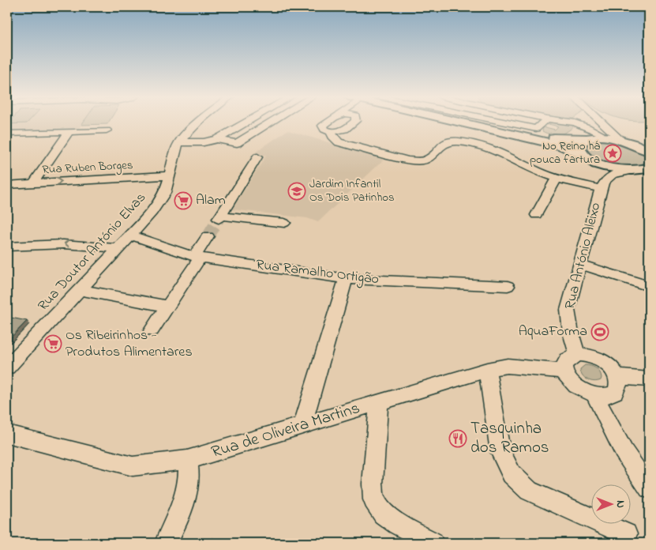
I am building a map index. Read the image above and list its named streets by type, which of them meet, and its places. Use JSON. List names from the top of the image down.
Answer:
{
  "streets": {
    "street": [
      "Rua Ruben Borges",
      "Rua Doutor António Elvas",
      "Rua António Aleixo",
      "Rua Ramalho Ortigão",
      "Rua de Oliveira Martins"
    ]
  },
  "crossings": [
    ["Rua Ruben Borges", "Rua Doutor António Elvas"],
    ["Rua Doutor António Elvas", "Rua Ramalho Ortigão"],
    ["Rua António Aleixo", "Rua de Oliveira Martins"]
  ],
  "places": {
    "place": ["No Reino há pouca fartura"],
    "school or university": ["Jardim Infantil Os Dois Patinhos"],
    "supermarket": ["Alam", "Os Ribeirinhos - Produtos Alimentares"],
    "sports": ["AquaForma"],
    "restaurant": ["Tasquinha dos Ramos"]
  },
  "north": "right"
}
